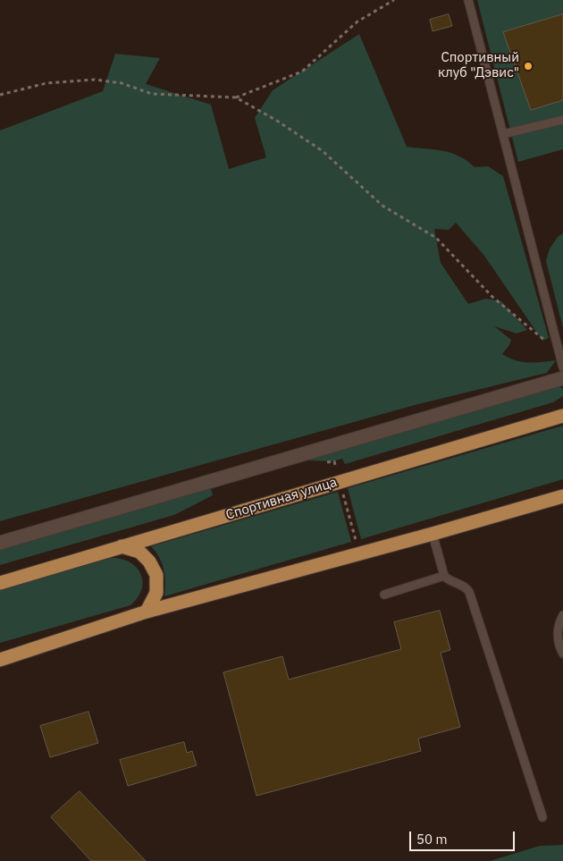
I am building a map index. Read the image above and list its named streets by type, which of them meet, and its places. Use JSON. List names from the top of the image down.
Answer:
{
  "streets": {
    "main road": ["Спортивная улица"]
  },
  "places": ["Спортивный клуб \"Дэвис\""],
  "scale_bar": "50 m"
}
